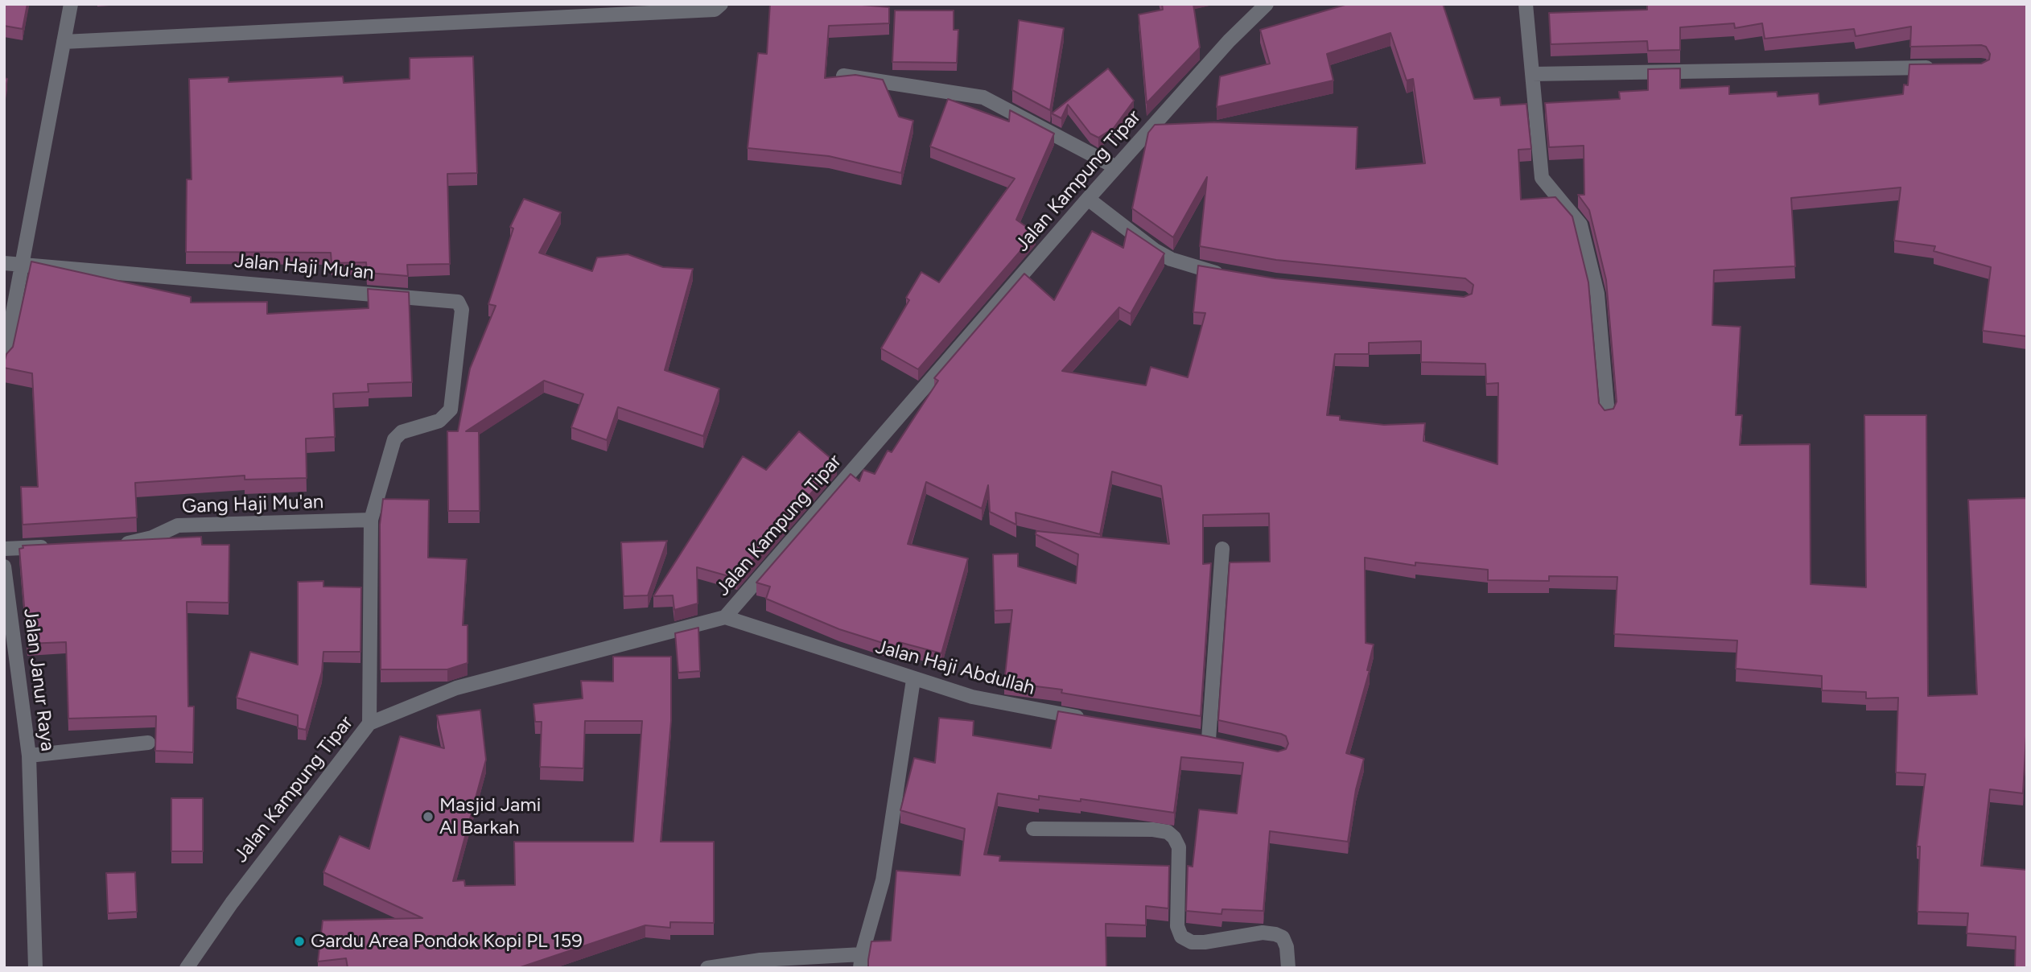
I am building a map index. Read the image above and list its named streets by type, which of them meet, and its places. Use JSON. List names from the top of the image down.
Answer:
{
  "streets": {
    "street": [
      "Jalan Kampung Tipar",
      "Jalan Haji Mu'an",
      "Gang Haji Mu'an",
      "Jalan Haji Abdullah",
      "Jalan Janur Raya"
    ]
  },
  "crossings": [
    ["Jalan Kampung Tipar", "Jalan Haji Abdullah"],
    ["Jalan Haji Mu'an", "Gang Haji Mu'an"]
  ],
  "places": ["Masjid Jami Al Barkah", "Gardu Area Pondok Kopi PL 159"]
}
